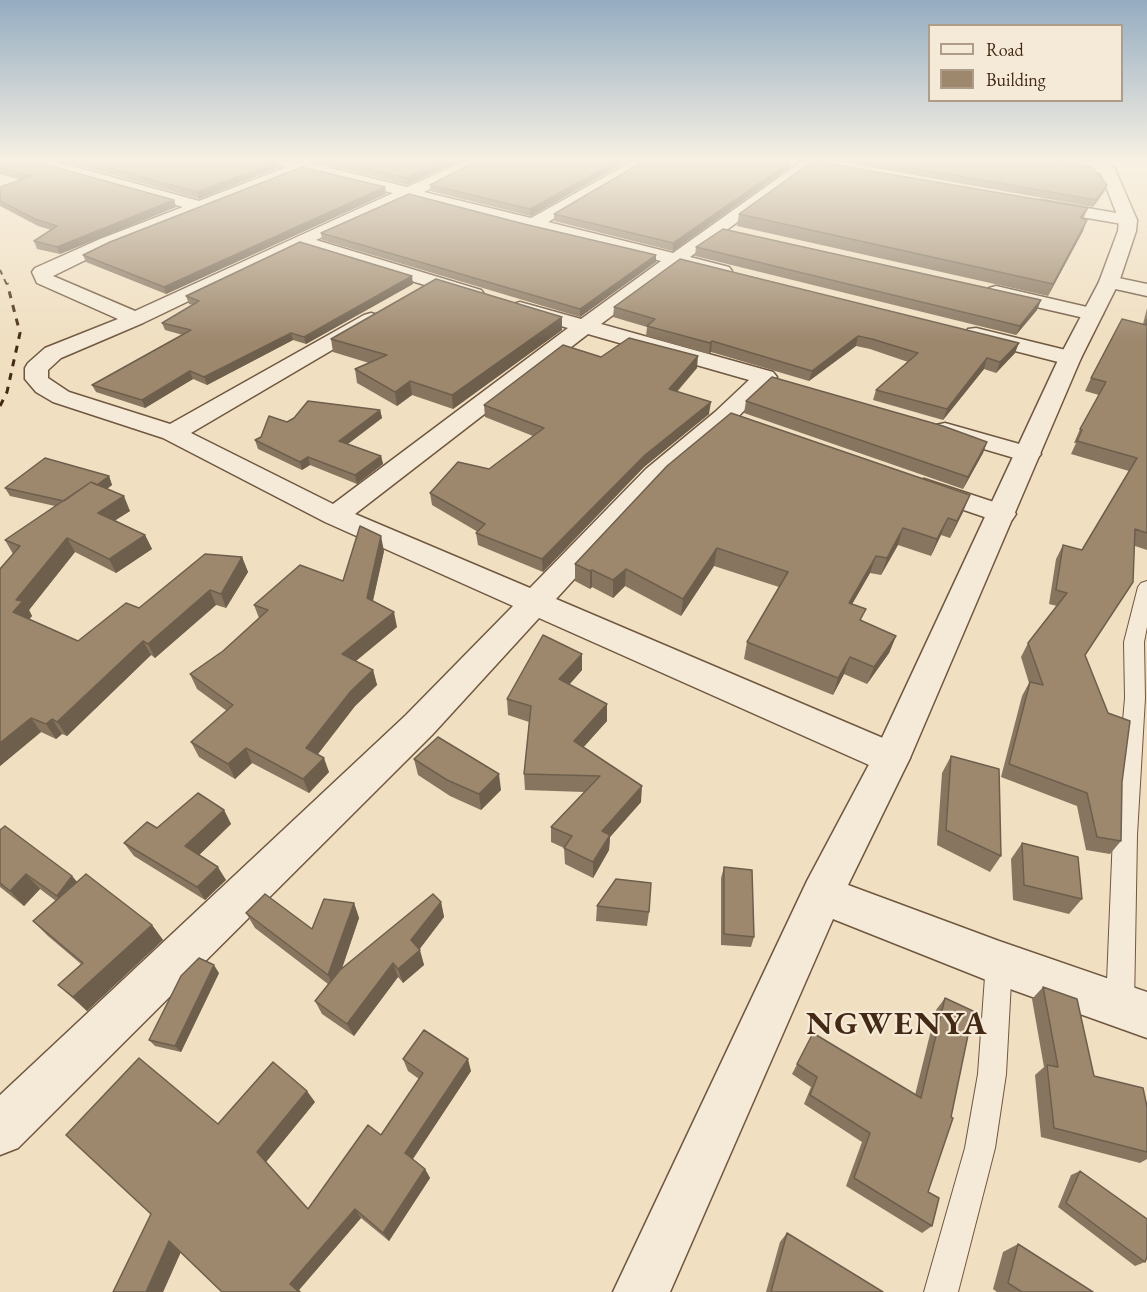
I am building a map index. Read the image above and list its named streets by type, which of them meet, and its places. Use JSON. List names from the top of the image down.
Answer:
{
  "districts": ["NGWENYA"],
  "legend": ["Road", "Building"]
}
